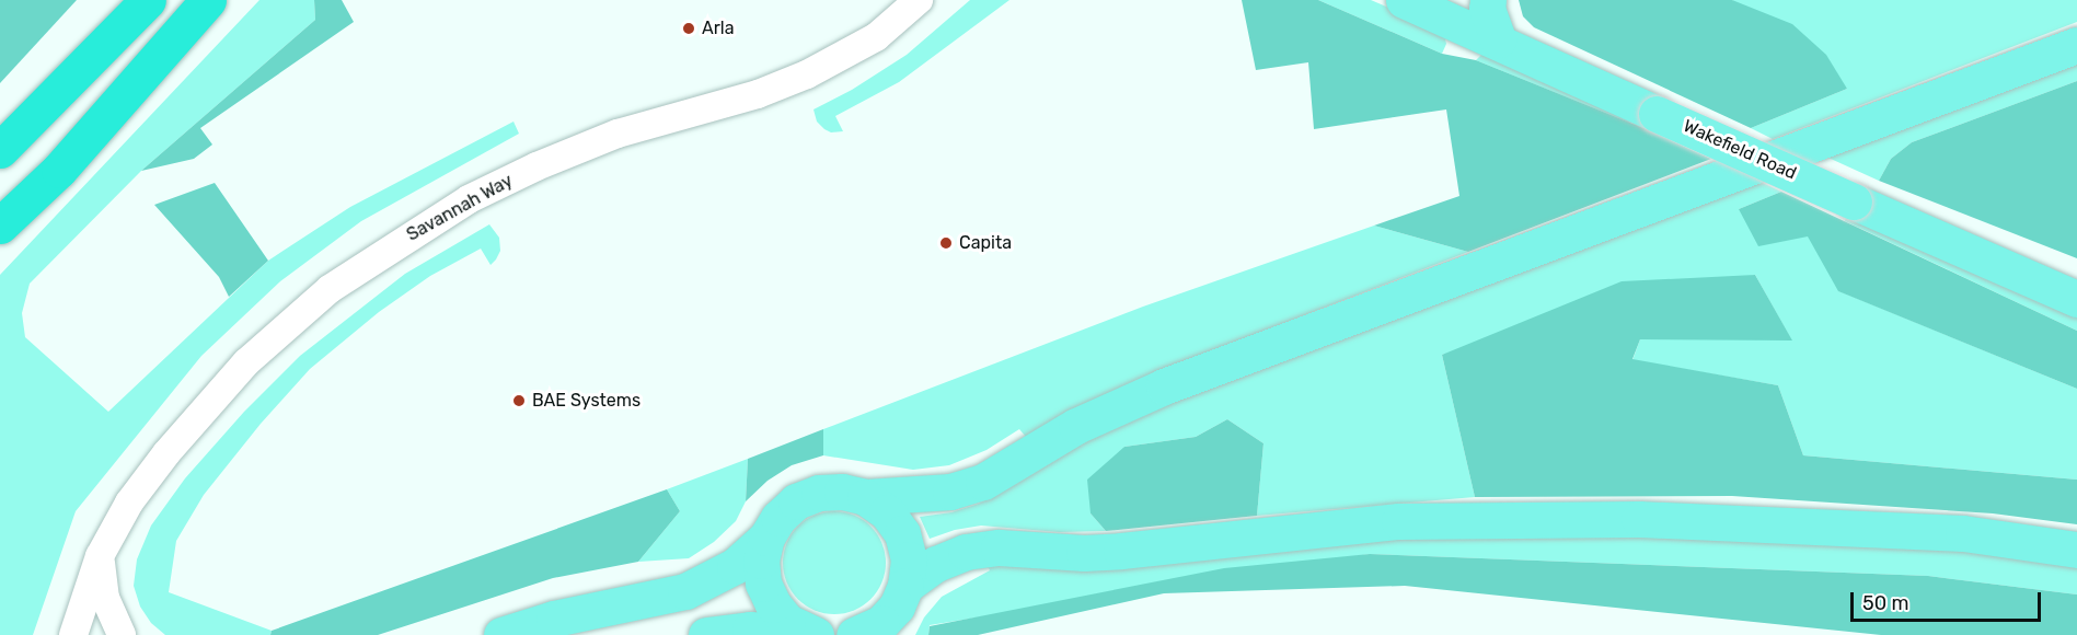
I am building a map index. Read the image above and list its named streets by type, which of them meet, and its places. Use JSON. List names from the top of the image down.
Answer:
{
  "streets": {
    "main road": ["Wakefield Road"],
    "street": ["Savannah Way"]
  },
  "places": ["Arla", "Capita", "BAE Systems"],
  "scale_bar": "50 m"
}
